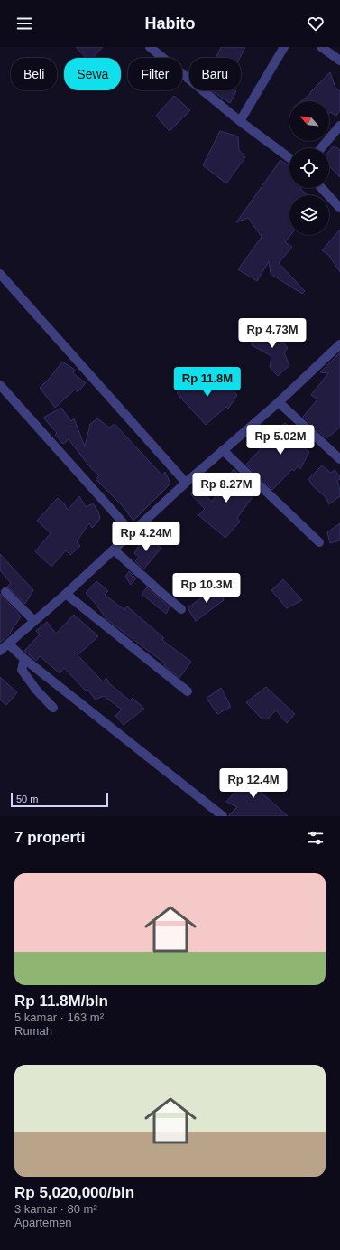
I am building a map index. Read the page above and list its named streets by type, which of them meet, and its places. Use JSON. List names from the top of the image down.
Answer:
{
  "scale_bar": "50 m",
  "north": "top left",
  "page": {
    "header": "Habito",
    "chip": [
      "Beli",
      "Sewa",
      "Filter",
      "Baru"
    ],
    "price": [
      "Rp 4.73M",
      "Rp 11.8M",
      "Rp 5.02M",
      "Rp 8.27M",
      "Rp 4.24M",
      "Rp 10.3M",
      "Rp 12.4M"
    ],
    "scale": "50 m",
    "heading": "7 properti",
    "list": [
      {
        "name": "Rp 11.8M/bln",
        "note": "5 kamar · 163 m² · Rumah"
      },
      {
        "name": "Rp 5,020,000/bln",
        "note": "3 kamar · 80 m² · Apartemen"
      }
    ]
  }
}
